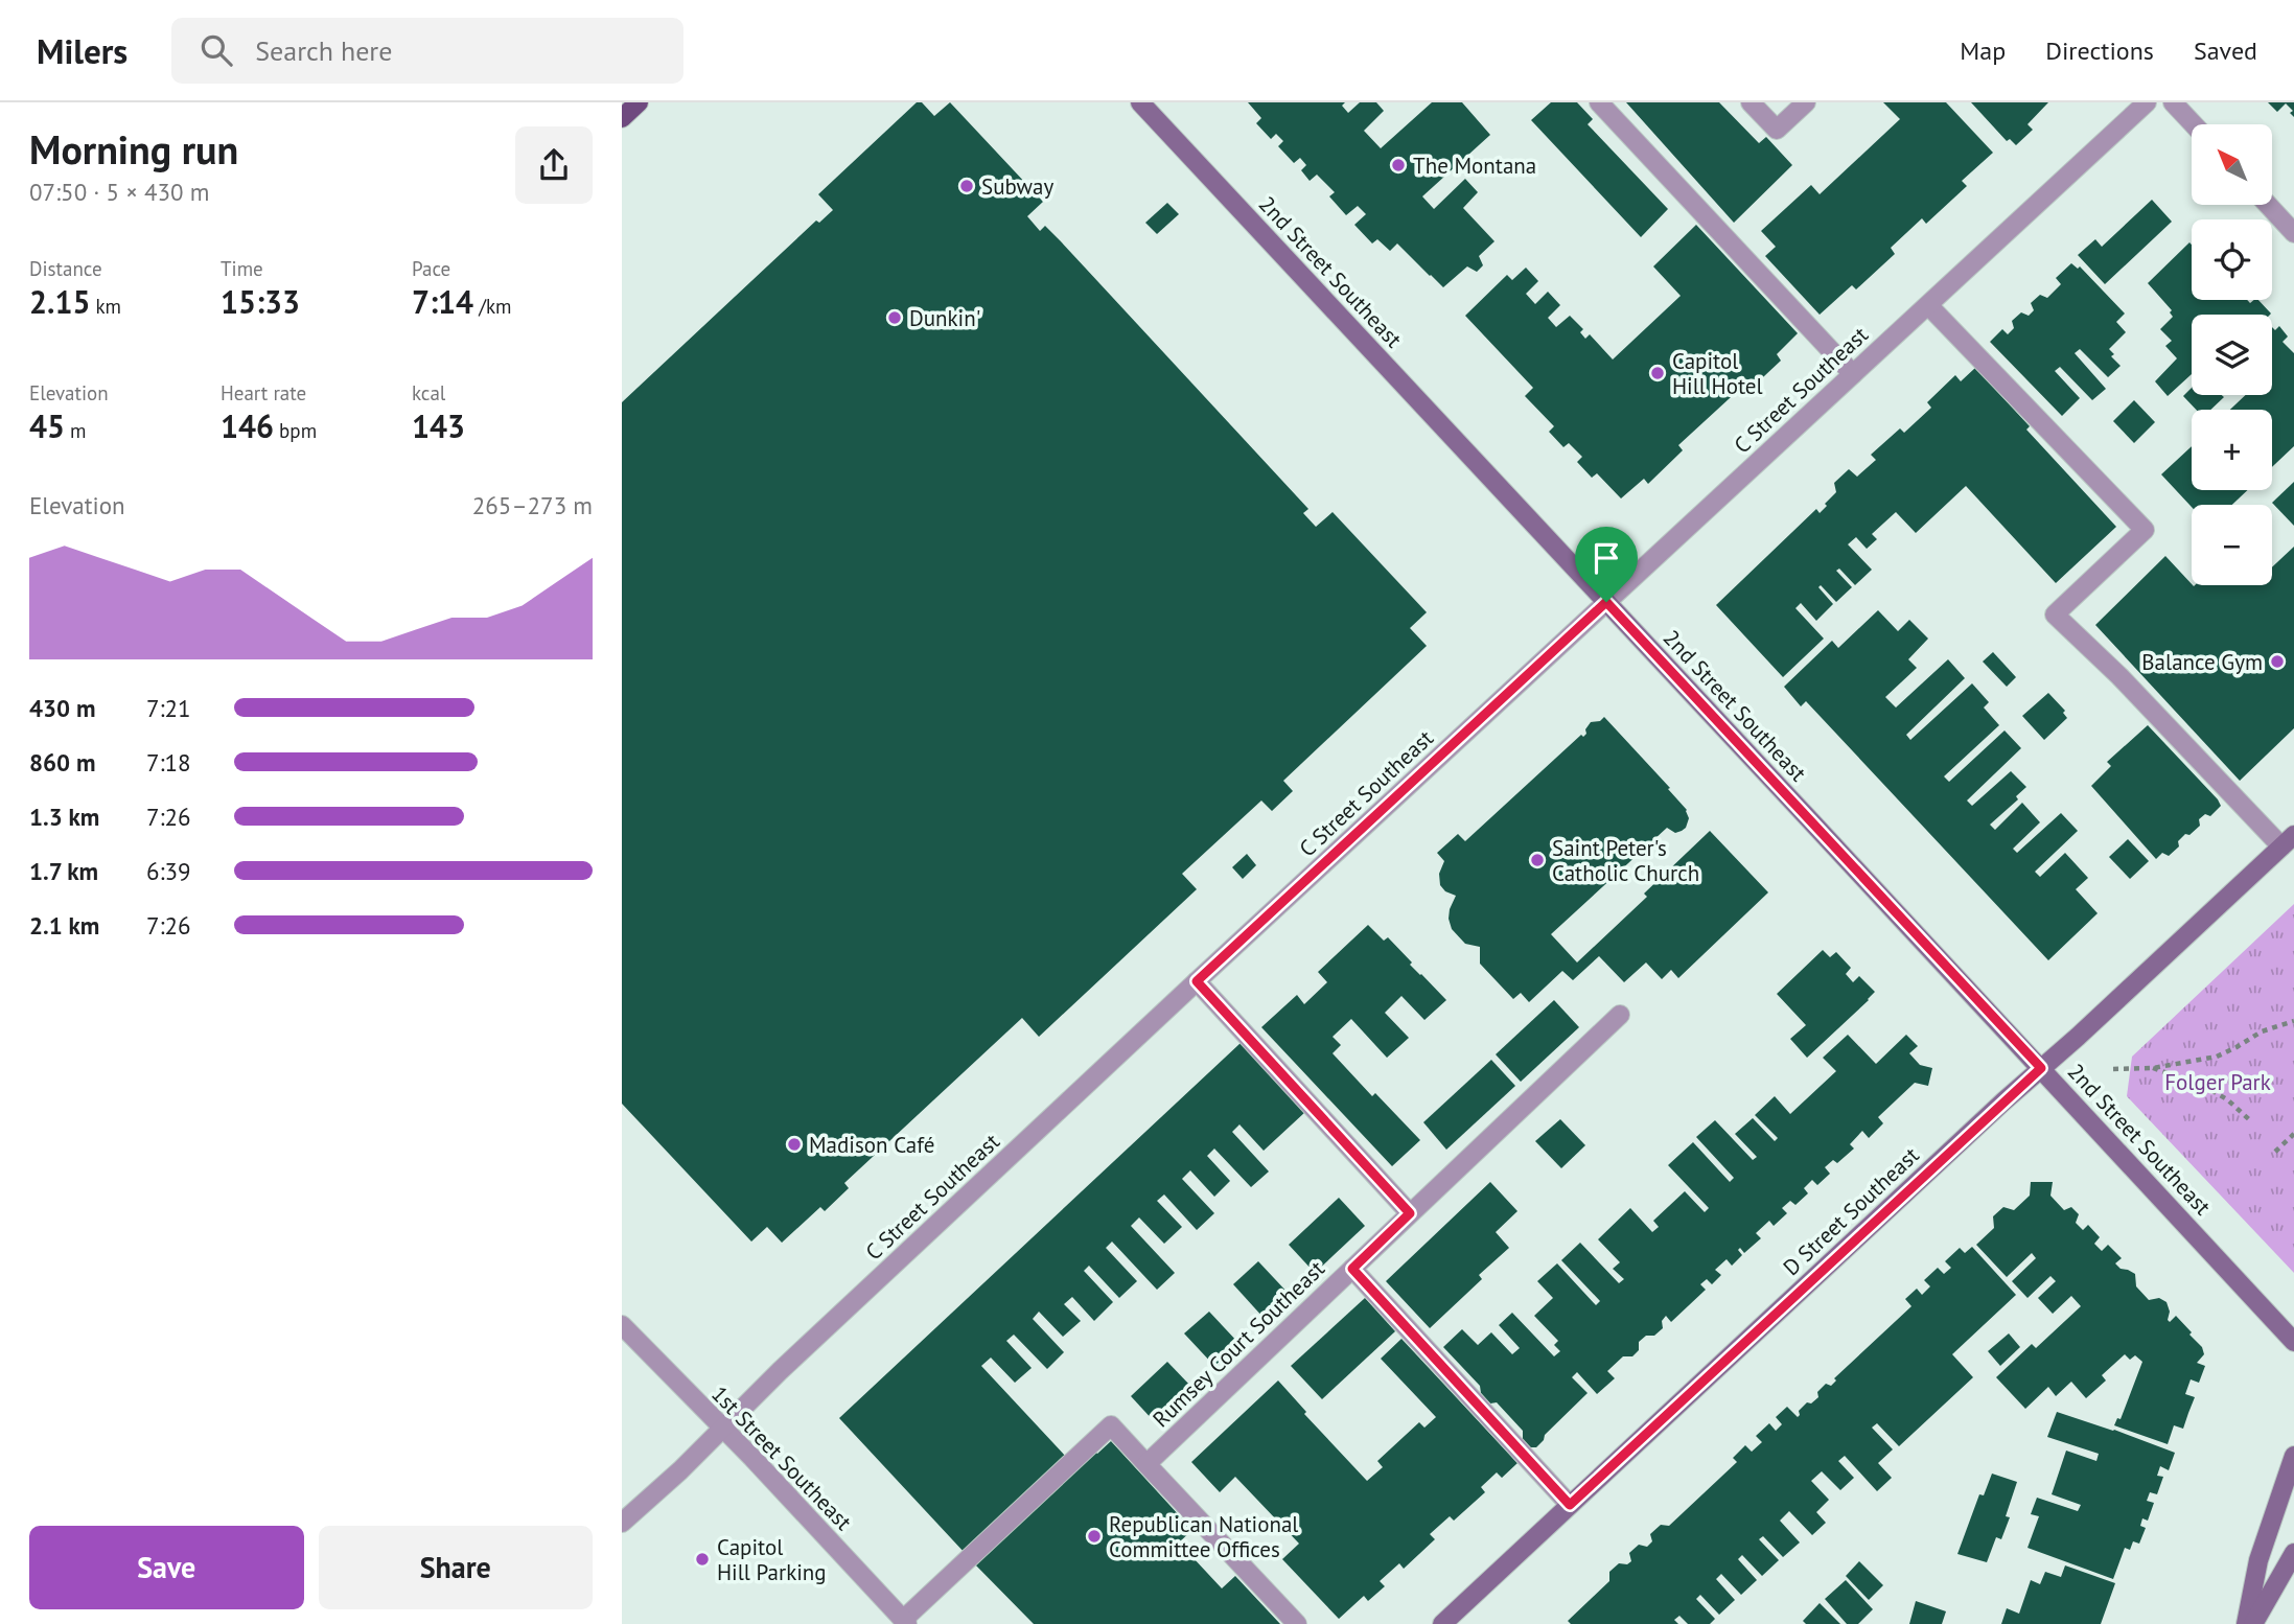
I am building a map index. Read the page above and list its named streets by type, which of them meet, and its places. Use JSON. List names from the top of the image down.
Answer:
{
  "streets": {
    "street": [
      "2nd Street Southeast",
      "C Street Southeast",
      "D Street Southeast",
      "Rumsey Court Southeast",
      "1st Street Southeast"
    ]
  },
  "crossings": [
    ["2nd Street Southeast", "C Street Southeast"],
    ["2nd Street Southeast", "D Street Southeast"],
    ["C Street Southeast", "1st Street Southeast"],
    ["D Street Southeast", "Rumsey Court Southeast"]
  ],
  "parks": ["Folger Park"],
  "places": [
    "The Montana",
    "Subway",
    "Dunkin'",
    "Capitol Hill Hotel",
    "Balance Gym",
    "Saint Peter's Catholic Church",
    "Madison Café",
    "Republican National Committee Offices",
    "Capitol Hill Parking"
  ],
  "north": "top left",
  "page": {
    "header": "Milers",
    "search": "Search here",
    "nav": ["Map", "Directions", "Saved"],
    "heading": ["Morning run", "07:50 · 5 × 430 m"],
    "map_buttons": ["+", "−"],
    "stats": [
      ["Distance", "2.15 km"],
      ["Time", "15:33"],
      ["Pace", "7:14 /km"],
      ["Elevation", "45 m"],
      ["Heart rate", "146 bpm"],
      ["kcal", "143"]
    ],
    "chart": ["Elevation", "265–273 m"],
    "list": [
      {
        "name": "430 m",
        "note": "7:21"
      },
      {
        "name": "860 m",
        "note": "7:18"
      },
      {
        "name": "1.3 km",
        "note": "7:26"
      },
      {
        "name": "1.7 km",
        "note": "6:39"
      },
      {
        "name": "2.1 km",
        "note": "7:26"
      }
    ],
    "buttons": ["Save", "Share"]
  }
}
